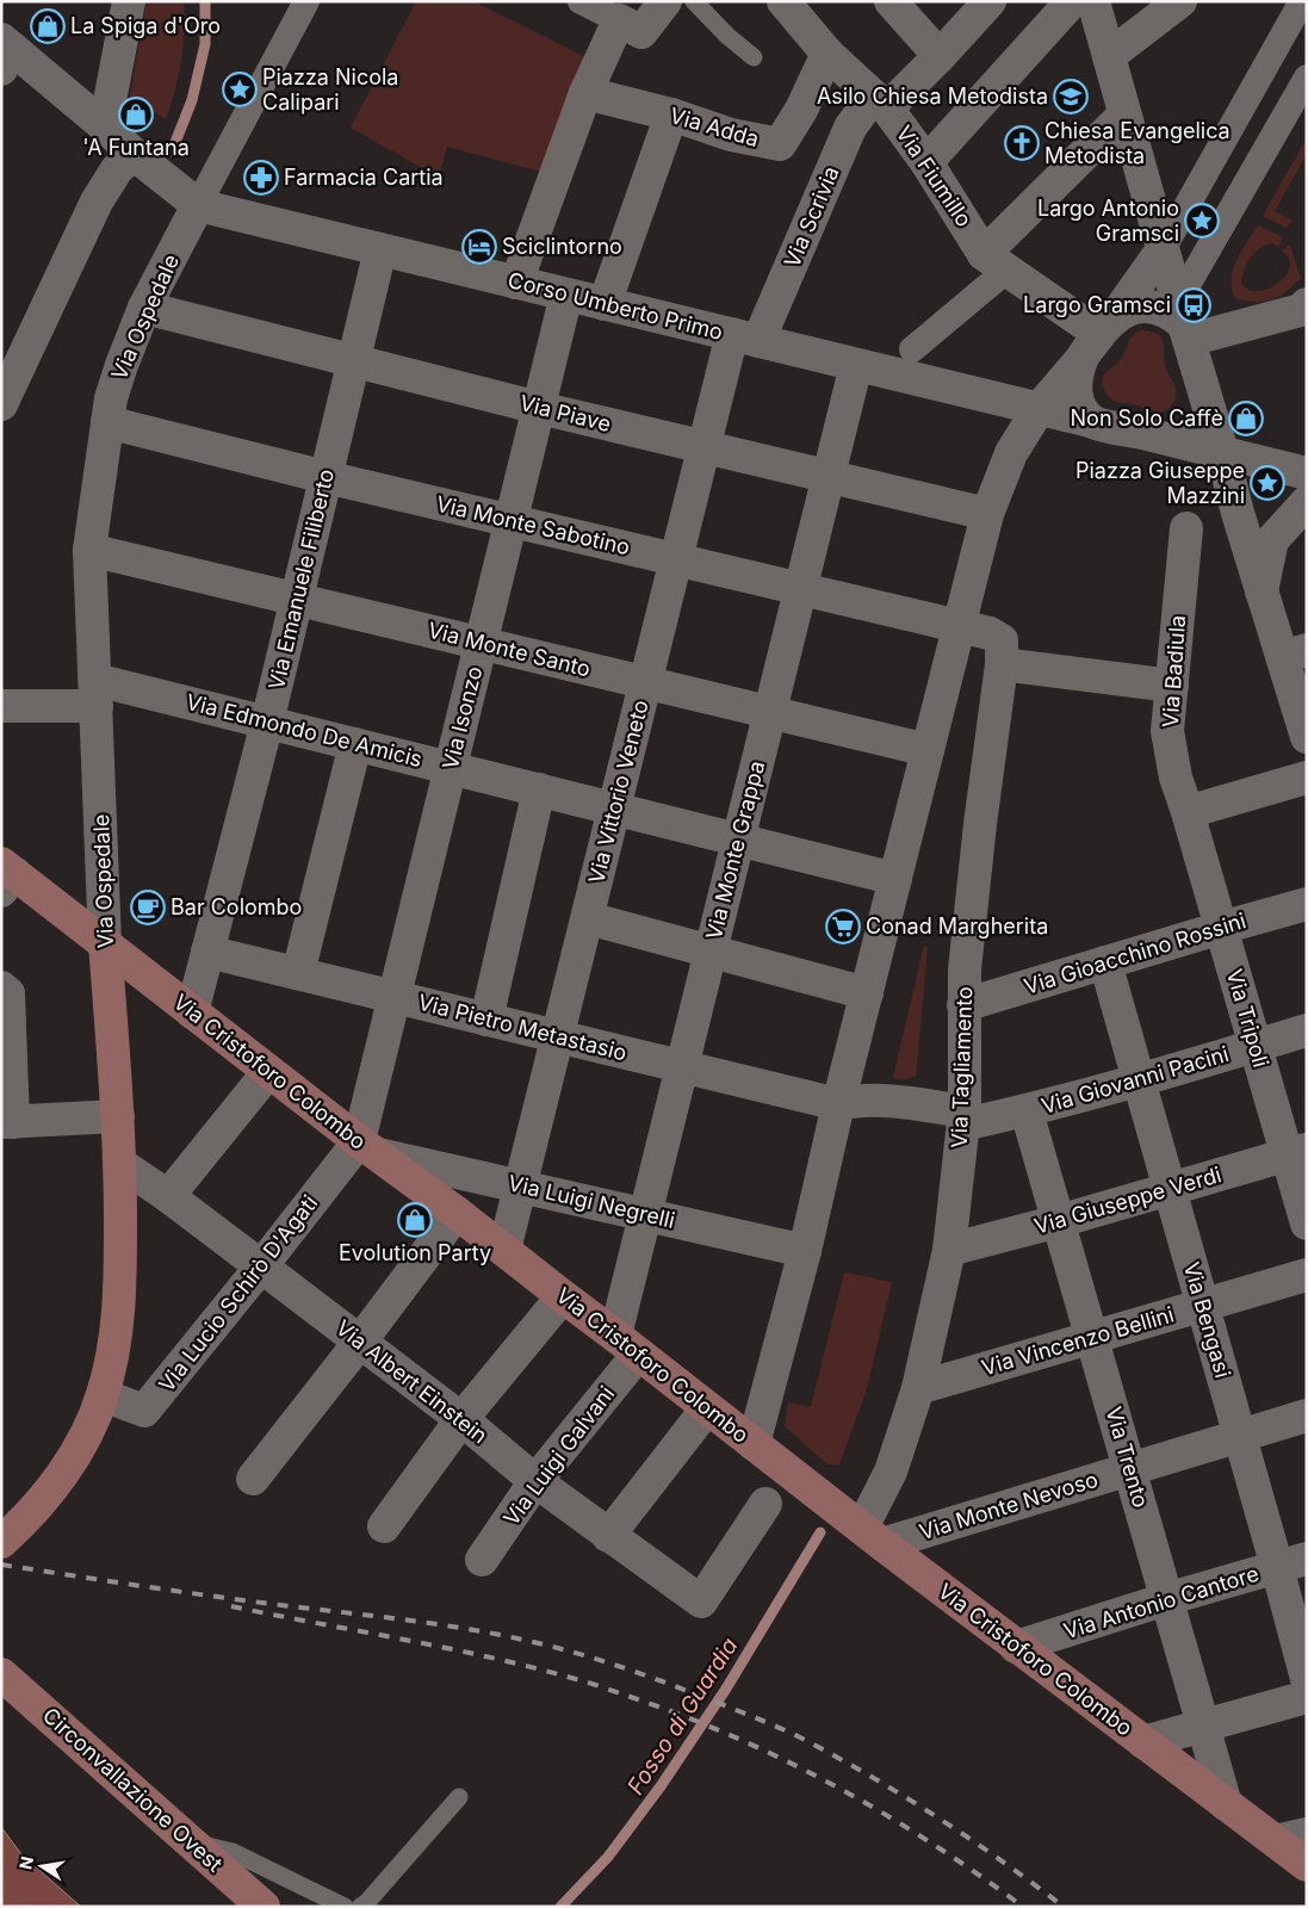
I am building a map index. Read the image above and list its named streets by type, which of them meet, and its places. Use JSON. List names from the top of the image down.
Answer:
{
  "streets": {
    "main road": ["Via Ospedale", "Via Cristoforo Colombo", "Circonvallazione Ovest"],
    "street": [
      "Via Adda",
      "Via Fiumillo",
      "Via Scrivia",
      "Corso Umberto Primo",
      "Via Piave",
      "Via Monte Sabotino",
      "Via Emanuele Filiberto",
      "Via Monte Santo",
      "Via Badiula",
      "Via Isonzo",
      "Via Edmondo De Amicis",
      "Via Vittorio Veneto",
      "Via Monte Grappa",
      "Via Gioacchino Rossini",
      "Via Tripoli",
      "Via Pietro Metastasio",
      "Via Tagliamento",
      "Via Giovanni Pacini",
      "Via Giuseppe Verdi",
      "Via Luigi Negrelli",
      "Via Lucio Schirò D'Agati",
      "Via Bengasi",
      "Via Vincenzo Bellini",
      "Via Albert Einstein",
      "Via Luigi Galvani",
      "Via Trento",
      "Via Monte Nevoso",
      "Via Antonio Cantore"
    ]
  },
  "crossings": [
    ["Via Adda", "Via Fiumillo"],
    ["Via Fiumillo", "Via Scrivia"],
    ["Via Fiumillo", "Corso Umberto Primo"],
    ["Via Scrivia", "Corso Umberto Primo"],
    ["Via Scrivia", "Via Vittorio Veneto"],
    ["Corso Umberto Primo", "Via Ospedale"],
    ["Corso Umberto Primo", "Via Emanuele Filiberto"],
    ["Corso Umberto Primo", "Via Isonzo"],
    ["Corso Umberto Primo", "Via Vittorio Veneto"],
    ["Corso Umberto Primo", "Via Monte Grappa"],
    ["Via Ospedale", "Via Piave"],
    ["Via Ospedale", "Via Monte Sabotino"],
    ["Via Ospedale", "Via Monte Santo"],
    ["Via Ospedale", "Via Edmondo De Amicis"],
    ["Via Ospedale", "Via Cristoforo Colombo"],
    ["Via Ospedale", "Via Lucio Schirò D'Agati"],
    ["Via Ospedale", "Via Albert Einstein"],
    ["Via Piave", "Via Emanuele Filiberto"],
    ["Via Piave", "Via Isonzo"],
    ["Via Piave", "Via Vittorio Veneto"],
    ["Via Piave", "Via Monte Grappa"],
    ["Via Monte Sabotino", "Via Emanuele Filiberto"],
    ["Via Monte Sabotino", "Via Isonzo"],
    ["Via Monte Sabotino", "Via Vittorio Veneto"],
    ["Via Monte Sabotino", "Via Monte Grappa"],
    ["Via Monte Sabotino", "Via Tagliamento"],
    ["Via Emanuele Filiberto", "Via Monte Santo"],
    ["Via Emanuele Filiberto", "Via Edmondo De Amicis"],
    ["Via Emanuele Filiberto", "Via Pietro Metastasio"],
    ["Via Emanuele Filiberto", "Via Cristoforo Colombo"],
    ["Via Monte Santo", "Via Isonzo"],
    ["Via Monte Santo", "Via Vittorio Veneto"],
    ["Via Monte Santo", "Via Monte Grappa"],
    ["Via Badiula", "Via Tripoli"],
    ["Via Isonzo", "Via Edmondo De Amicis"],
    ["Via Isonzo", "Via Pietro Metastasio"],
    ["Via Isonzo", "Via Cristoforo Colombo"],
    ["Via Isonzo", "Via Luigi Negrelli"],
    ["Via Isonzo", "Via Lucio Schirò D'Agati"],
    ["Via Edmondo De Amicis", "Via Vittorio Veneto"],
    ["Via Edmondo De Amicis", "Via Monte Grappa"],
    ["Via Vittorio Veneto", "Via Pietro Metastasio"],
    ["Via Vittorio Veneto", "Via Cristoforo Colombo"],
    ["Via Vittorio Veneto", "Via Luigi Negrelli"],
    ["Via Monte Grappa", "Via Pietro Metastasio"],
    ["Via Monte Grappa", "Via Cristoforo Colombo"],
    ["Via Monte Grappa", "Via Luigi Negrelli"],
    ["Via Monte Grappa", "Via Luigi Galvani"],
    ["Via Gioacchino Rossini", "Via Tripoli"],
    ["Via Gioacchino Rossini", "Via Tagliamento"],
    ["Via Gioacchino Rossini", "Via Bengasi"],
    ["Via Tripoli", "Via Giovanni Pacini"],
    ["Via Tripoli", "Via Giuseppe Verdi"],
    ["Via Tagliamento", "Via Cristoforo Colombo"],
    ["Via Tagliamento", "Via Giovanni Pacini"],
    ["Via Tagliamento", "Via Giuseppe Verdi"],
    ["Via Tagliamento", "Via Vincenzo Bellini"],
    ["Via Tagliamento", "Via Monte Nevoso"],
    ["Via Cristoforo Colombo", "Via Luigi Negrelli"],
    ["Via Cristoforo Colombo", "Via Lucio Schirò D'Agati"],
    ["Via Cristoforo Colombo", "Via Luigi Galvani"],
    ["Via Cristoforo Colombo", "Via Trento"],
    ["Via Cristoforo Colombo", "Via Monte Nevoso"],
    ["Via Cristoforo Colombo", "Via Antonio Cantore"],
    ["Via Giovanni Pacini", "Via Bengasi"],
    ["Via Giovanni Pacini", "Via Trento"],
    ["Via Giuseppe Verdi", "Via Bengasi"],
    ["Via Giuseppe Verdi", "Via Trento"],
    ["Via Luigi Negrelli", "Via Lucio Schirò D'Agati"],
    ["Via Lucio Schirò D'Agati", "Via Albert Einstein"],
    ["Via Bengasi", "Via Vincenzo Bellini"],
    ["Via Bengasi", "Via Monte Nevoso"],
    ["Via Bengasi", "Via Antonio Cantore"],
    ["Via Vincenzo Bellini", "Via Trento"],
    ["Via Albert Einstein", "Via Luigi Galvani"],
    ["Via Trento", "Via Monte Nevoso"],
    ["Via Trento", "Via Antonio Cantore"]
  ],
  "water": ["Fosso di Guardia"],
  "places": {
    "shop": [
      "La Spiga d'Oro",
      "'A Funtana",
      "Non Solo Caffè",
      "Evolution Party"
    ],
    "place": ["Piazza Nicola Calipari", "Largo Antonio Gramsci", "Piazza Giuseppe Mazzini"],
    "school or university": ["Asilo Chiesa Metodista"],
    "church": ["Chiesa Evangelica Metodista"],
    "pharmacy": ["Farmacia Cartia"],
    "hotel": ["Sciclintorno"],
    "bus stop": ["Largo Gramsci"],
    "cafe": ["Bar Colombo"],
    "supermarket": ["Conad Margherita"]
  },
  "north": "left"
}
